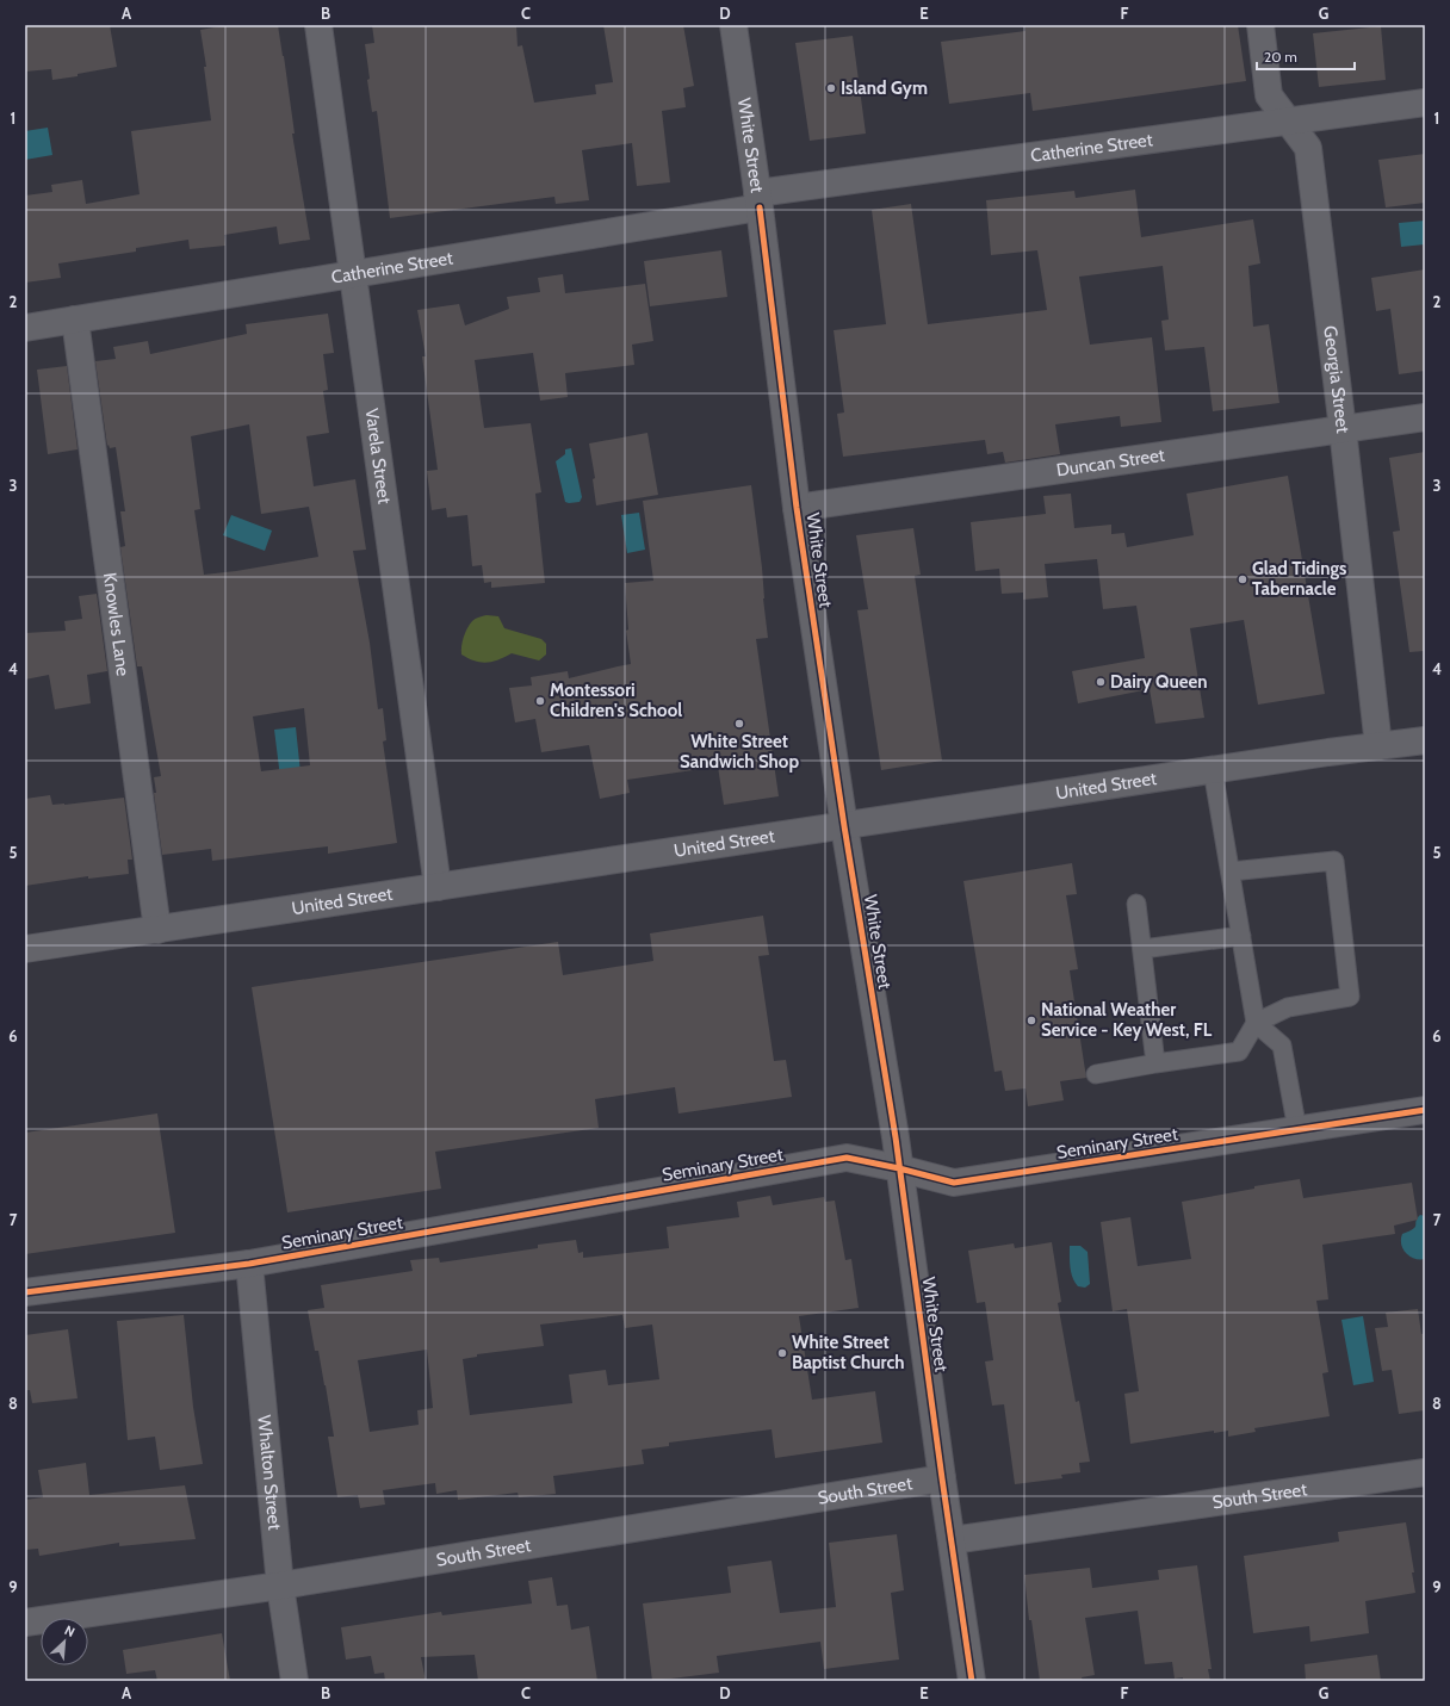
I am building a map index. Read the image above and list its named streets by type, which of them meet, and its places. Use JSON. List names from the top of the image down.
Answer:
{
  "streets": {
    "street": [
      "White Street",
      "Catherine Street",
      "Georgia Street",
      "Varela Street",
      "Duncan Street",
      "Knowles Lane",
      "United Street",
      "Seminary Street",
      "Whalton Street",
      "South Street"
    ]
  },
  "crossings": [
    ["White Street", "Catherine Street"],
    ["White Street", "Duncan Street"],
    ["White Street", "United Street"],
    ["White Street", "Seminary Street"],
    ["White Street", "South Street"],
    ["Catherine Street", "Georgia Street"],
    ["Catherine Street", "Varela Street"],
    ["Catherine Street", "Knowles Lane"],
    ["Georgia Street", "Duncan Street"],
    ["Georgia Street", "United Street"],
    ["Varela Street", "United Street"],
    ["Knowles Lane", "United Street"],
    ["Seminary Street", "Whalton Street"],
    ["Whalton Street", "South Street"]
  ],
  "places": [
    "Island Gym",
    "Glad Tidings Tabernacle",
    "Dairy Queen",
    "Montessori Children's School",
    "White Street Sandwich Shop",
    "National Weather Service - Key West, FL",
    "White Street Baptist Church"
  ],
  "scale_bar": "20 m",
  "north": "top right",
  "grid": {
    "columns": [
      "A",
      "B",
      "C",
      "D",
      "E",
      "F",
      "G"
    ],
    "rows": [
      "1",
      "2",
      "3",
      "4",
      "5",
      "6",
      "7",
      "8",
      "9"
    ]
  }
}
